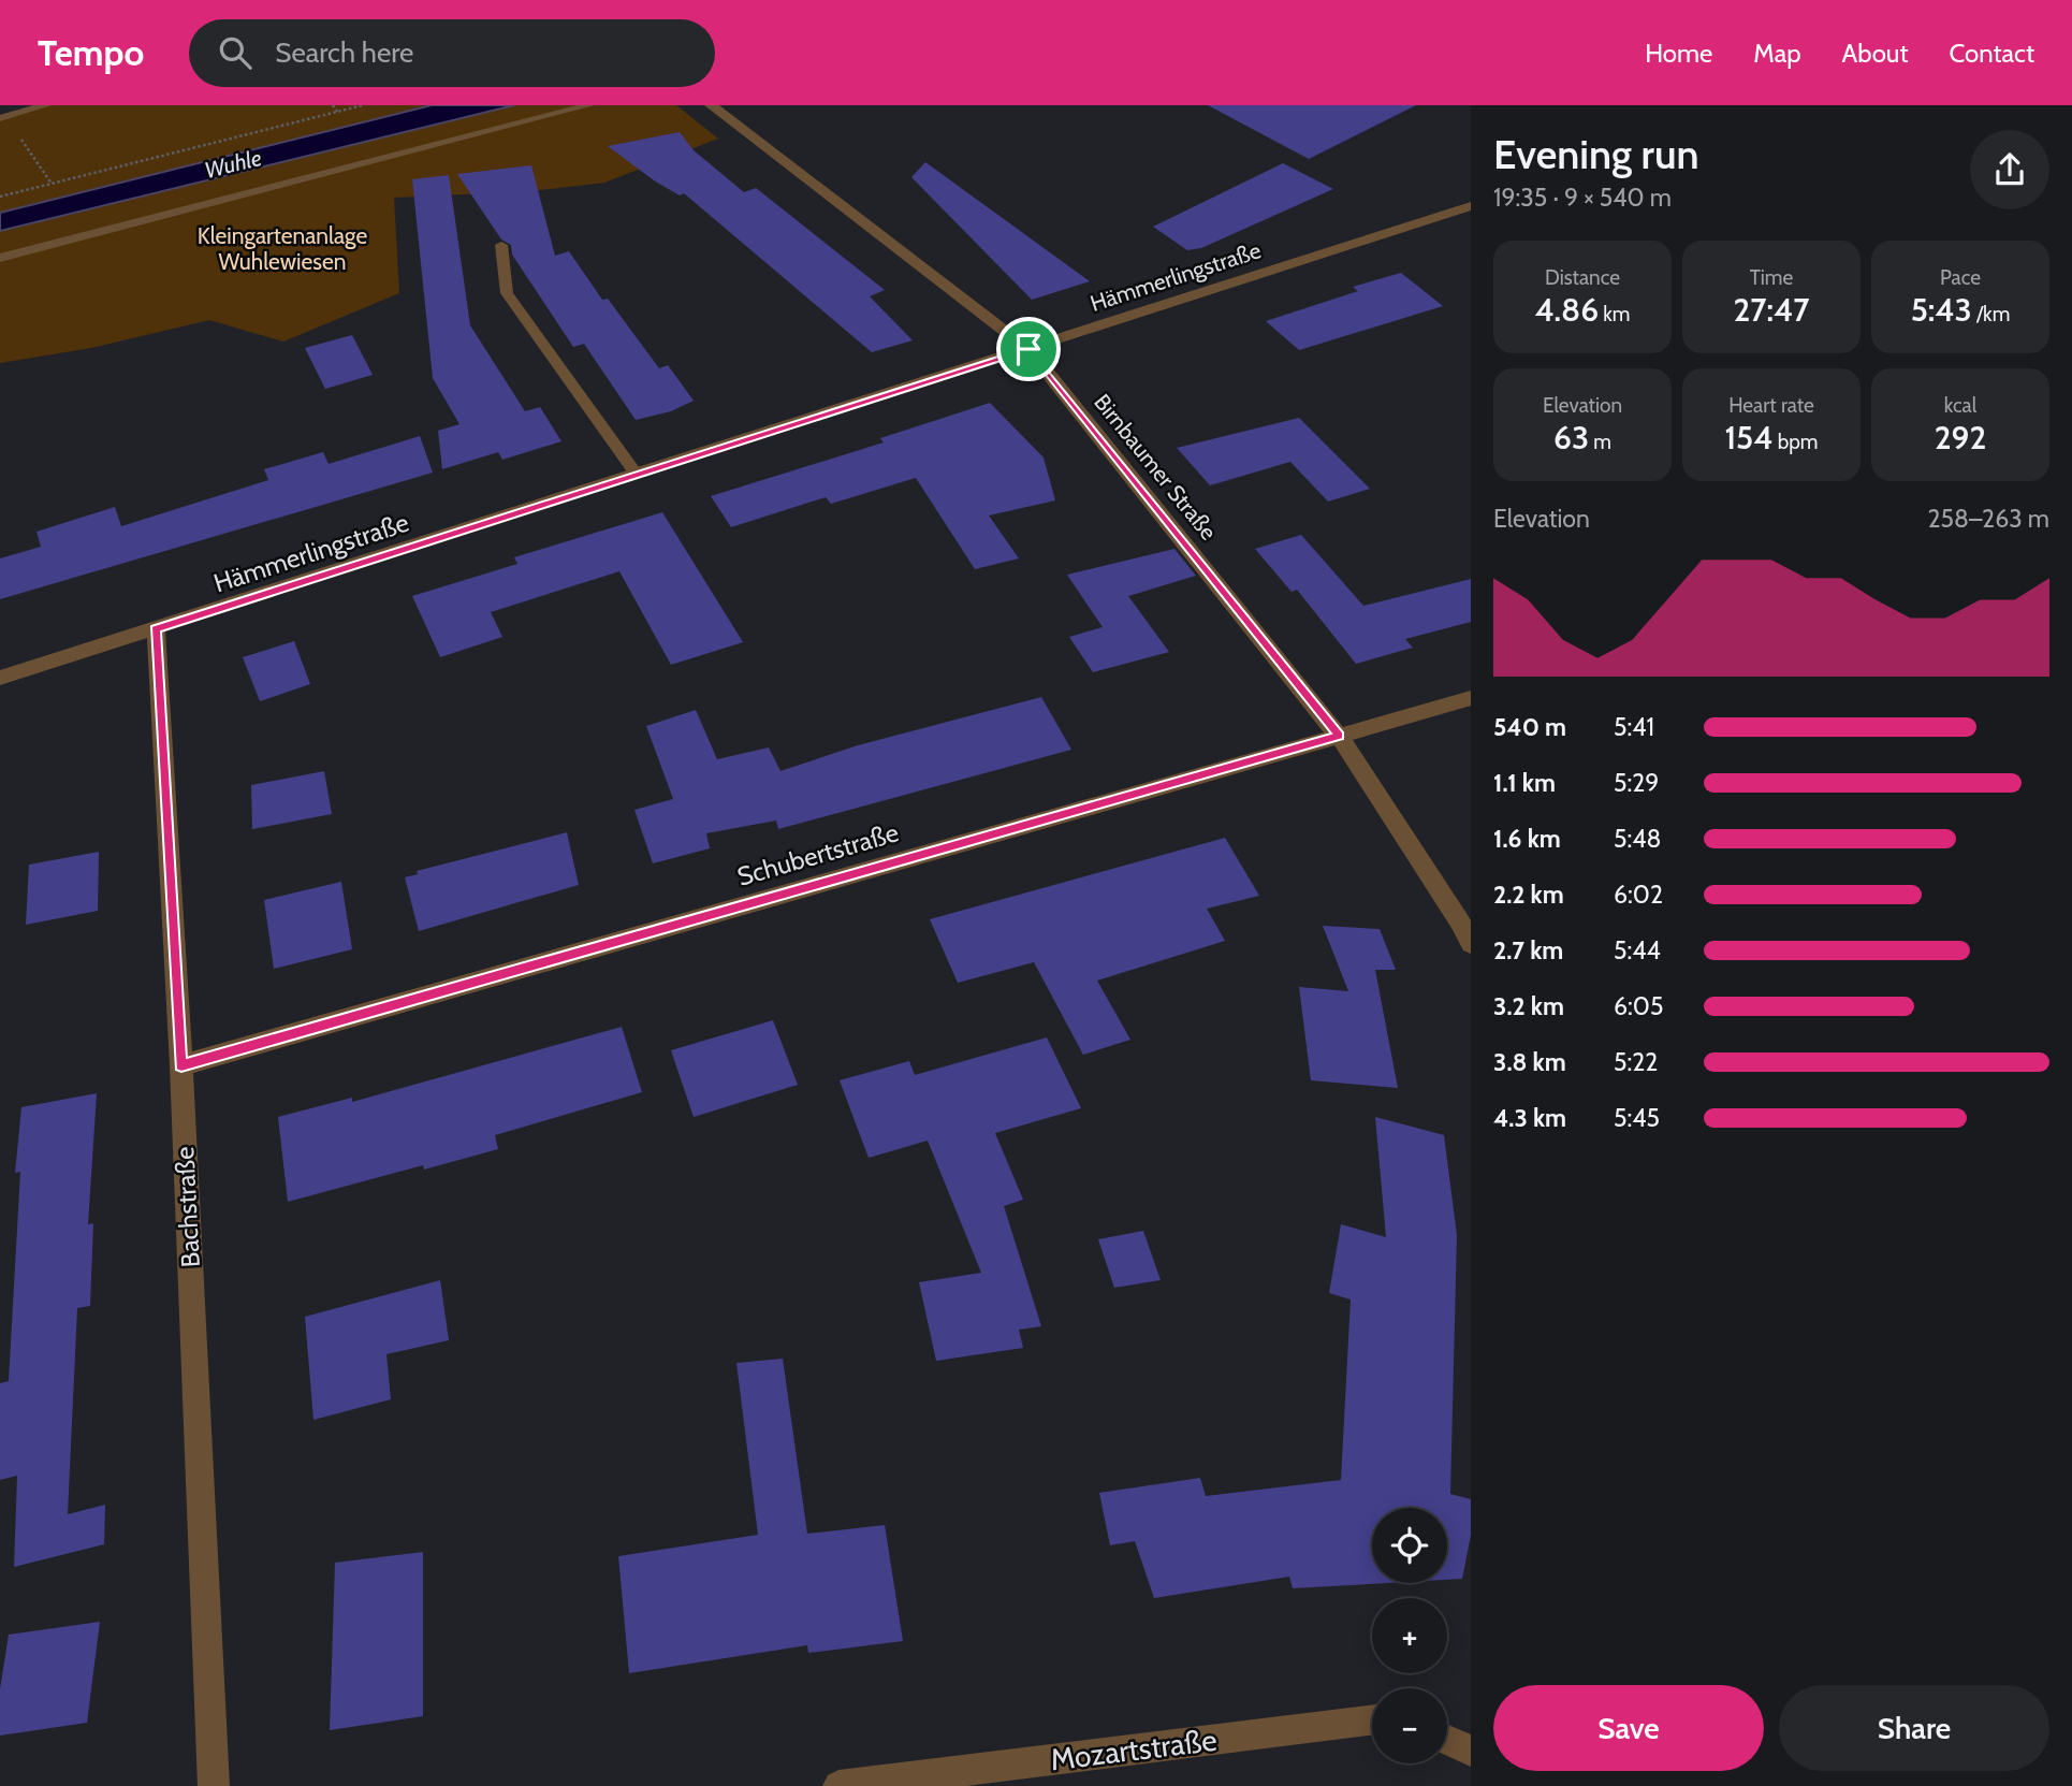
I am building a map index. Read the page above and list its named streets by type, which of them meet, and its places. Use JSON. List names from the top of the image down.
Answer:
{
  "streets": {
    "street": [
      "Hämmerlingstraße",
      "Birnbaumer Straße",
      "Schubertstraße",
      "Bachstraße",
      "Mozartstraße"
    ]
  },
  "crossings": [
    ["Hämmerlingstraße", "Birnbaumer Straße"],
    ["Hämmerlingstraße", "Bachstraße"],
    ["Birnbaumer Straße", "Schubertstraße"],
    ["Schubertstraße", "Bachstraße"]
  ],
  "water": ["Wuhle"],
  "parks": ["Kleingartenanlage Wuhlewiesen"],
  "page": {
    "header": "Tempo",
    "search": "Search here",
    "nav": [
      "Home",
      "Map",
      "About",
      "Contact"
    ],
    "heading": ["Evening run", "19:35 · 9 × 540 m"],
    "stats": [
      ["Distance", "4.86 km"],
      ["Time", "27:47"],
      ["Pace", "5:43 /km"],
      ["Elevation", "63 m"],
      ["Heart rate", "154 bpm"],
      ["kcal", "292"]
    ],
    "chart": ["Elevation", "258–263 m"],
    "list": [
      {
        "name": "540 m",
        "note": "5:41"
      },
      {
        "name": "1.1 km",
        "note": "5:29"
      },
      {
        "name": "1.6 km",
        "note": "5:48"
      },
      {
        "name": "2.2 km",
        "note": "6:02"
      },
      {
        "name": "2.7 km",
        "note": "5:44"
      },
      {
        "name": "3.2 km",
        "note": "6:05"
      },
      {
        "name": "3.8 km",
        "note": "5:22"
      },
      {
        "name": "4.3 km",
        "note": "5:45"
      }
    ],
    "map_buttons": ["+", "−"],
    "buttons": ["Save", "Share"]
  }
}
